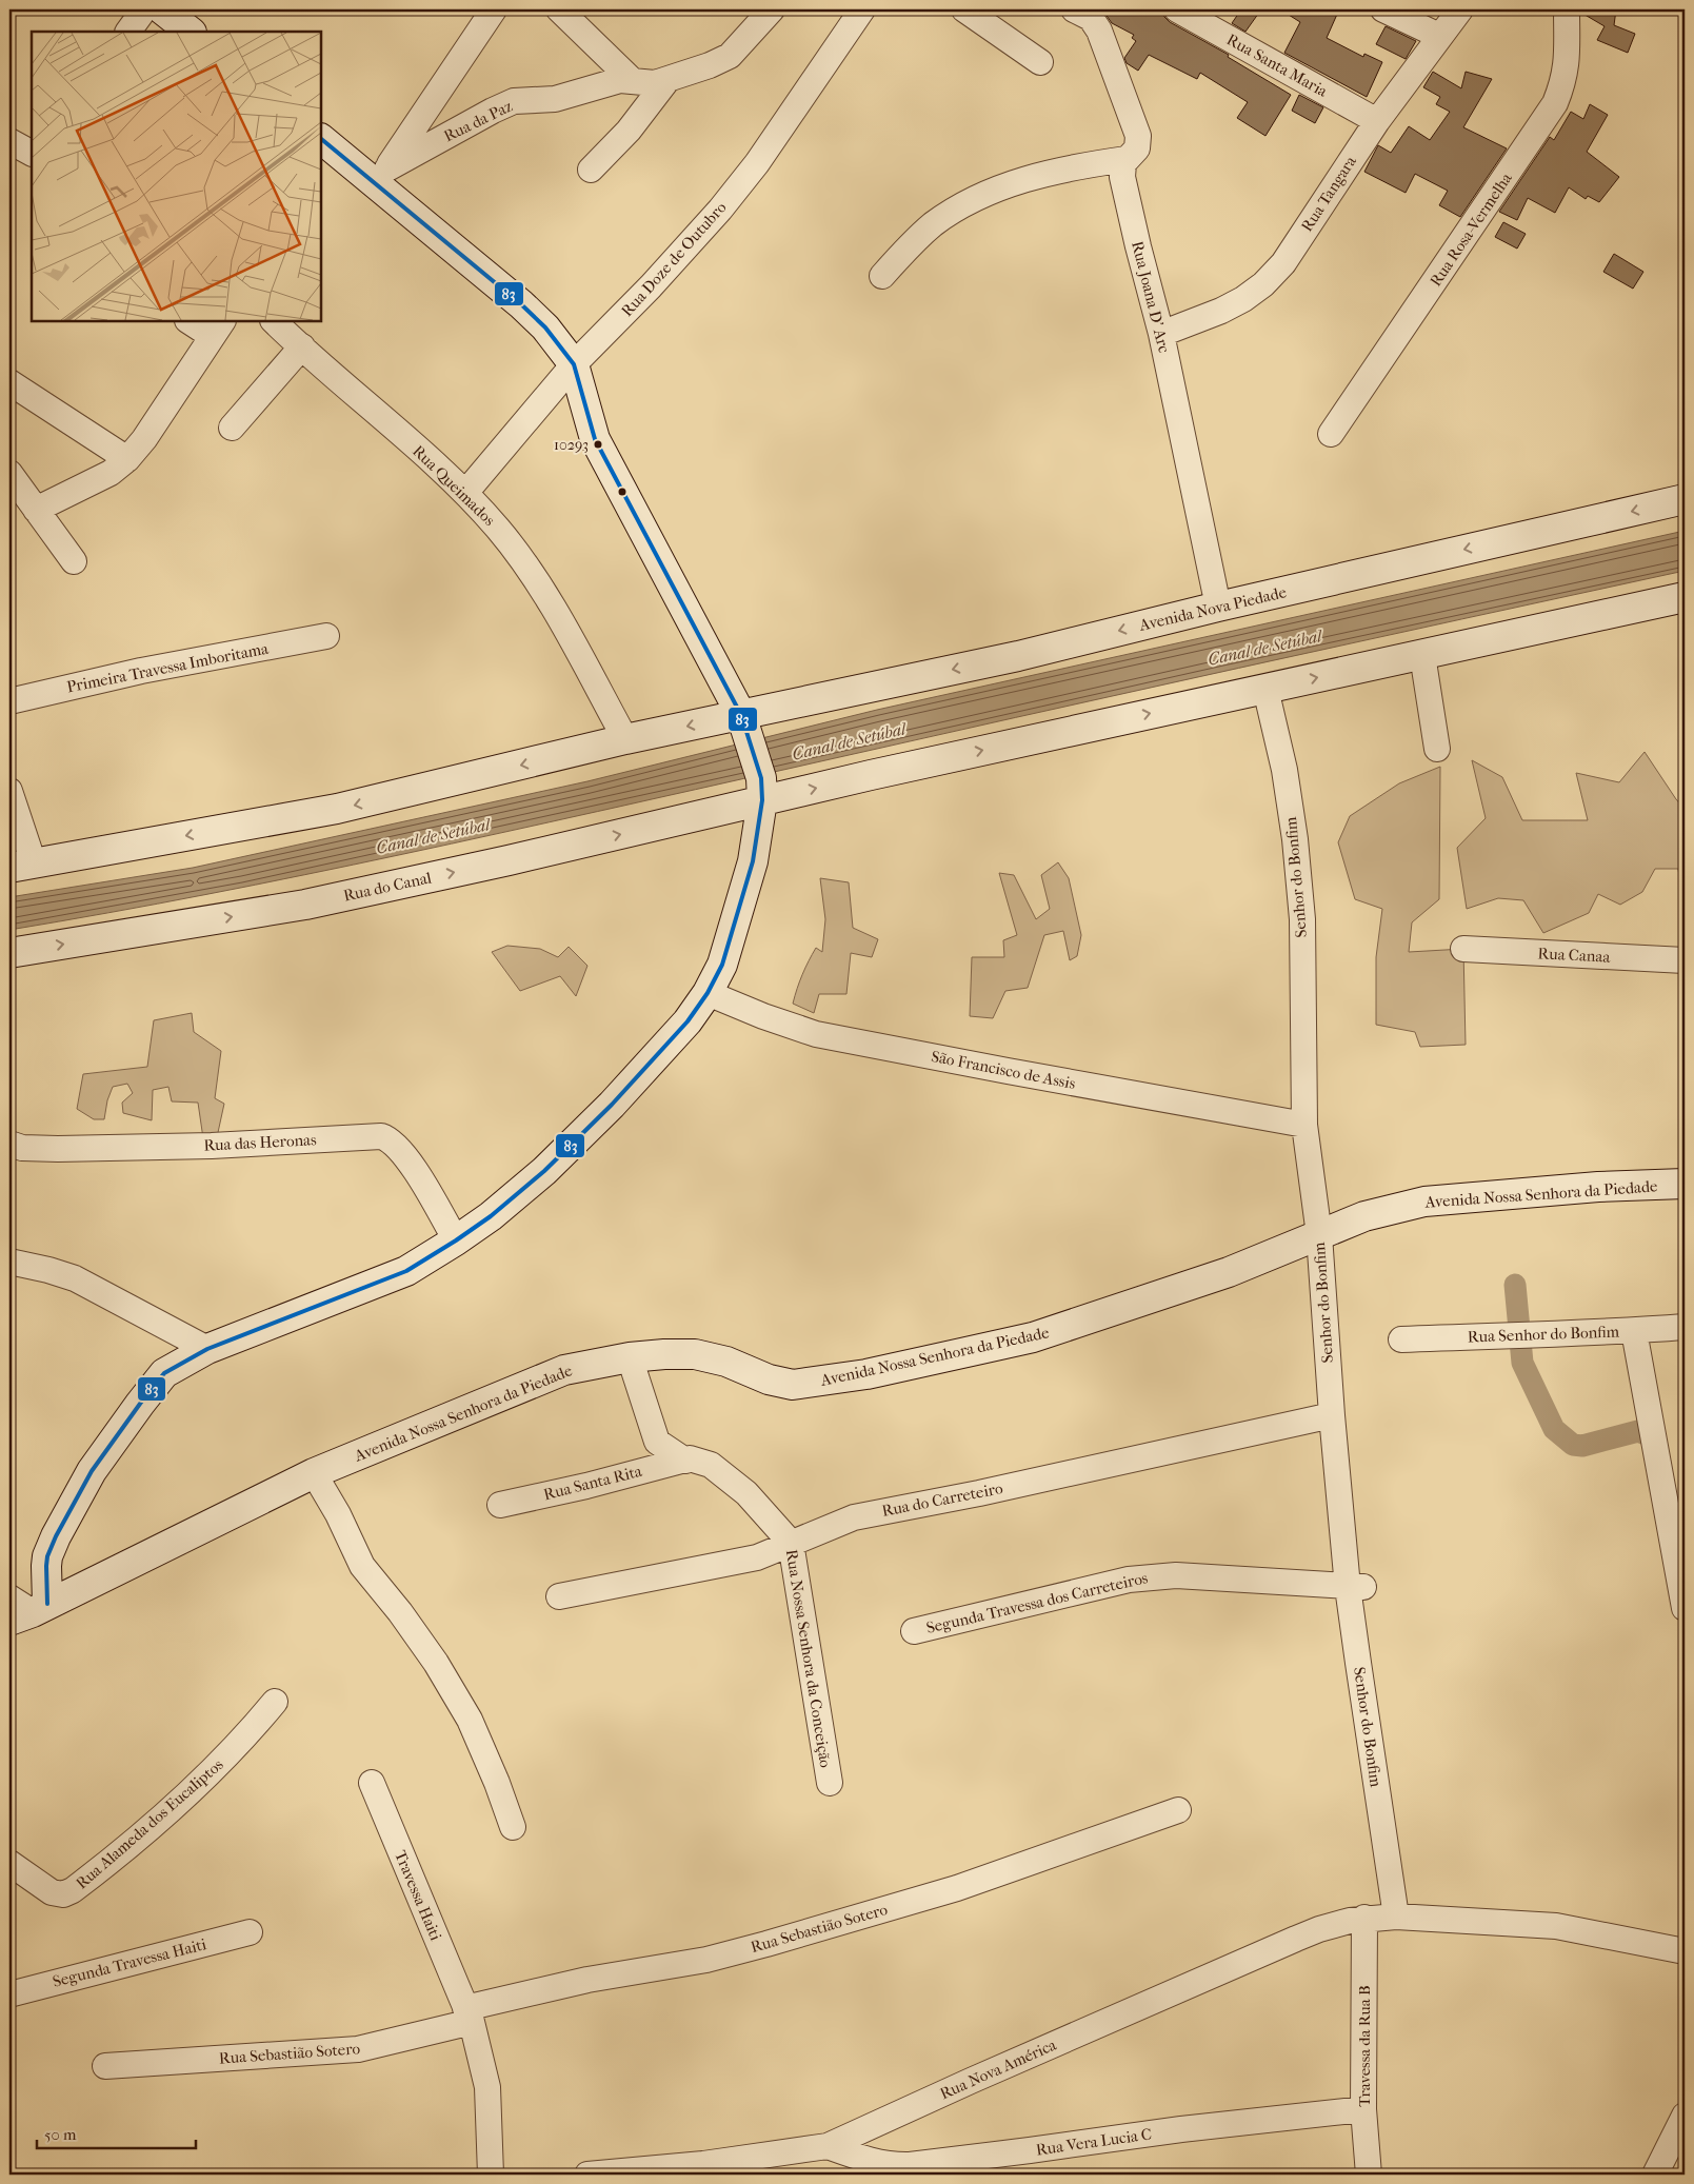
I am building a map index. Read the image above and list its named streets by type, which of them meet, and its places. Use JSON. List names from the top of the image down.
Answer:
{
  "streets": {
    "street": [
      "Rua Santa Maria",
      "Rua da Paz",
      "Rua Tangara",
      "Rua Rosa-Vermelha",
      "Rua Doze de Outubro",
      "Rua Joana D' Arc",
      "Rua Queimados",
      "Avenida Nova Piedade",
      "Primeira Travessa Imboritama",
      "Senhor do Bonfim",
      "Rua do Canal",
      "Rua Canaa",
      "São Francisco de Assis",
      "Rua das Heronas",
      "Avenida Nossa Senhora da Piedade",
      "Rua Senhor do Bonfim",
      "Rua Santa Rita",
      "Rua do Carreteiro",
      "Segunda Travessa dos Carreteiros",
      "Rua Nossa Senhora da Conceição",
      "Rua Alameda dos Eucaliptos",
      "Travessa Haiti",
      "Rua Sebastião Sotero",
      "Segunda Travessa Haiti",
      "Travessa da Rua B",
      "Rua Nova América",
      "Rua Vera Lucia C"
    ]
  },
  "crossings": [
    ["Rua Santa Maria", "Rua Tangara"],
    ["Rua Tangara", "Rua Joana D' Arc"],
    ["Rua Doze de Outubro", "Rua Queimados"],
    ["Rua Joana D' Arc", "Avenida Nova Piedade"],
    ["Senhor do Bonfim", "São Francisco de Assis"],
    ["Senhor do Bonfim", "Avenida Nossa Senhora da Piedade"],
    ["Senhor do Bonfim", "Rua do Carreteiro"],
    ["Senhor do Bonfim", "Segunda Travessa dos Carreteiros"],
    ["Senhor do Bonfim", "Rua Nova América"],
    ["Avenida Nossa Senhora da Piedade", "Rua Nossa Senhora da Conceição"],
    ["Rua Santa Rita", "Rua Nossa Senhora da Conceição"],
    ["Rua do Carreteiro", "Rua Nossa Senhora da Conceição"],
    ["Travessa Haiti", "Rua Sebastião Sotero"],
    ["Travessa da Rua B", "Rua Nova América"],
    ["Travessa da Rua B", "Rua Vera Lucia C"],
    ["Rua Nova América", "Rua Vera Lucia C"]
  ],
  "water": ["Canal de Setúbal"],
  "places": ["10293"],
  "lines": ["transit line 83"],
  "scale_bar": "50 m"
}
